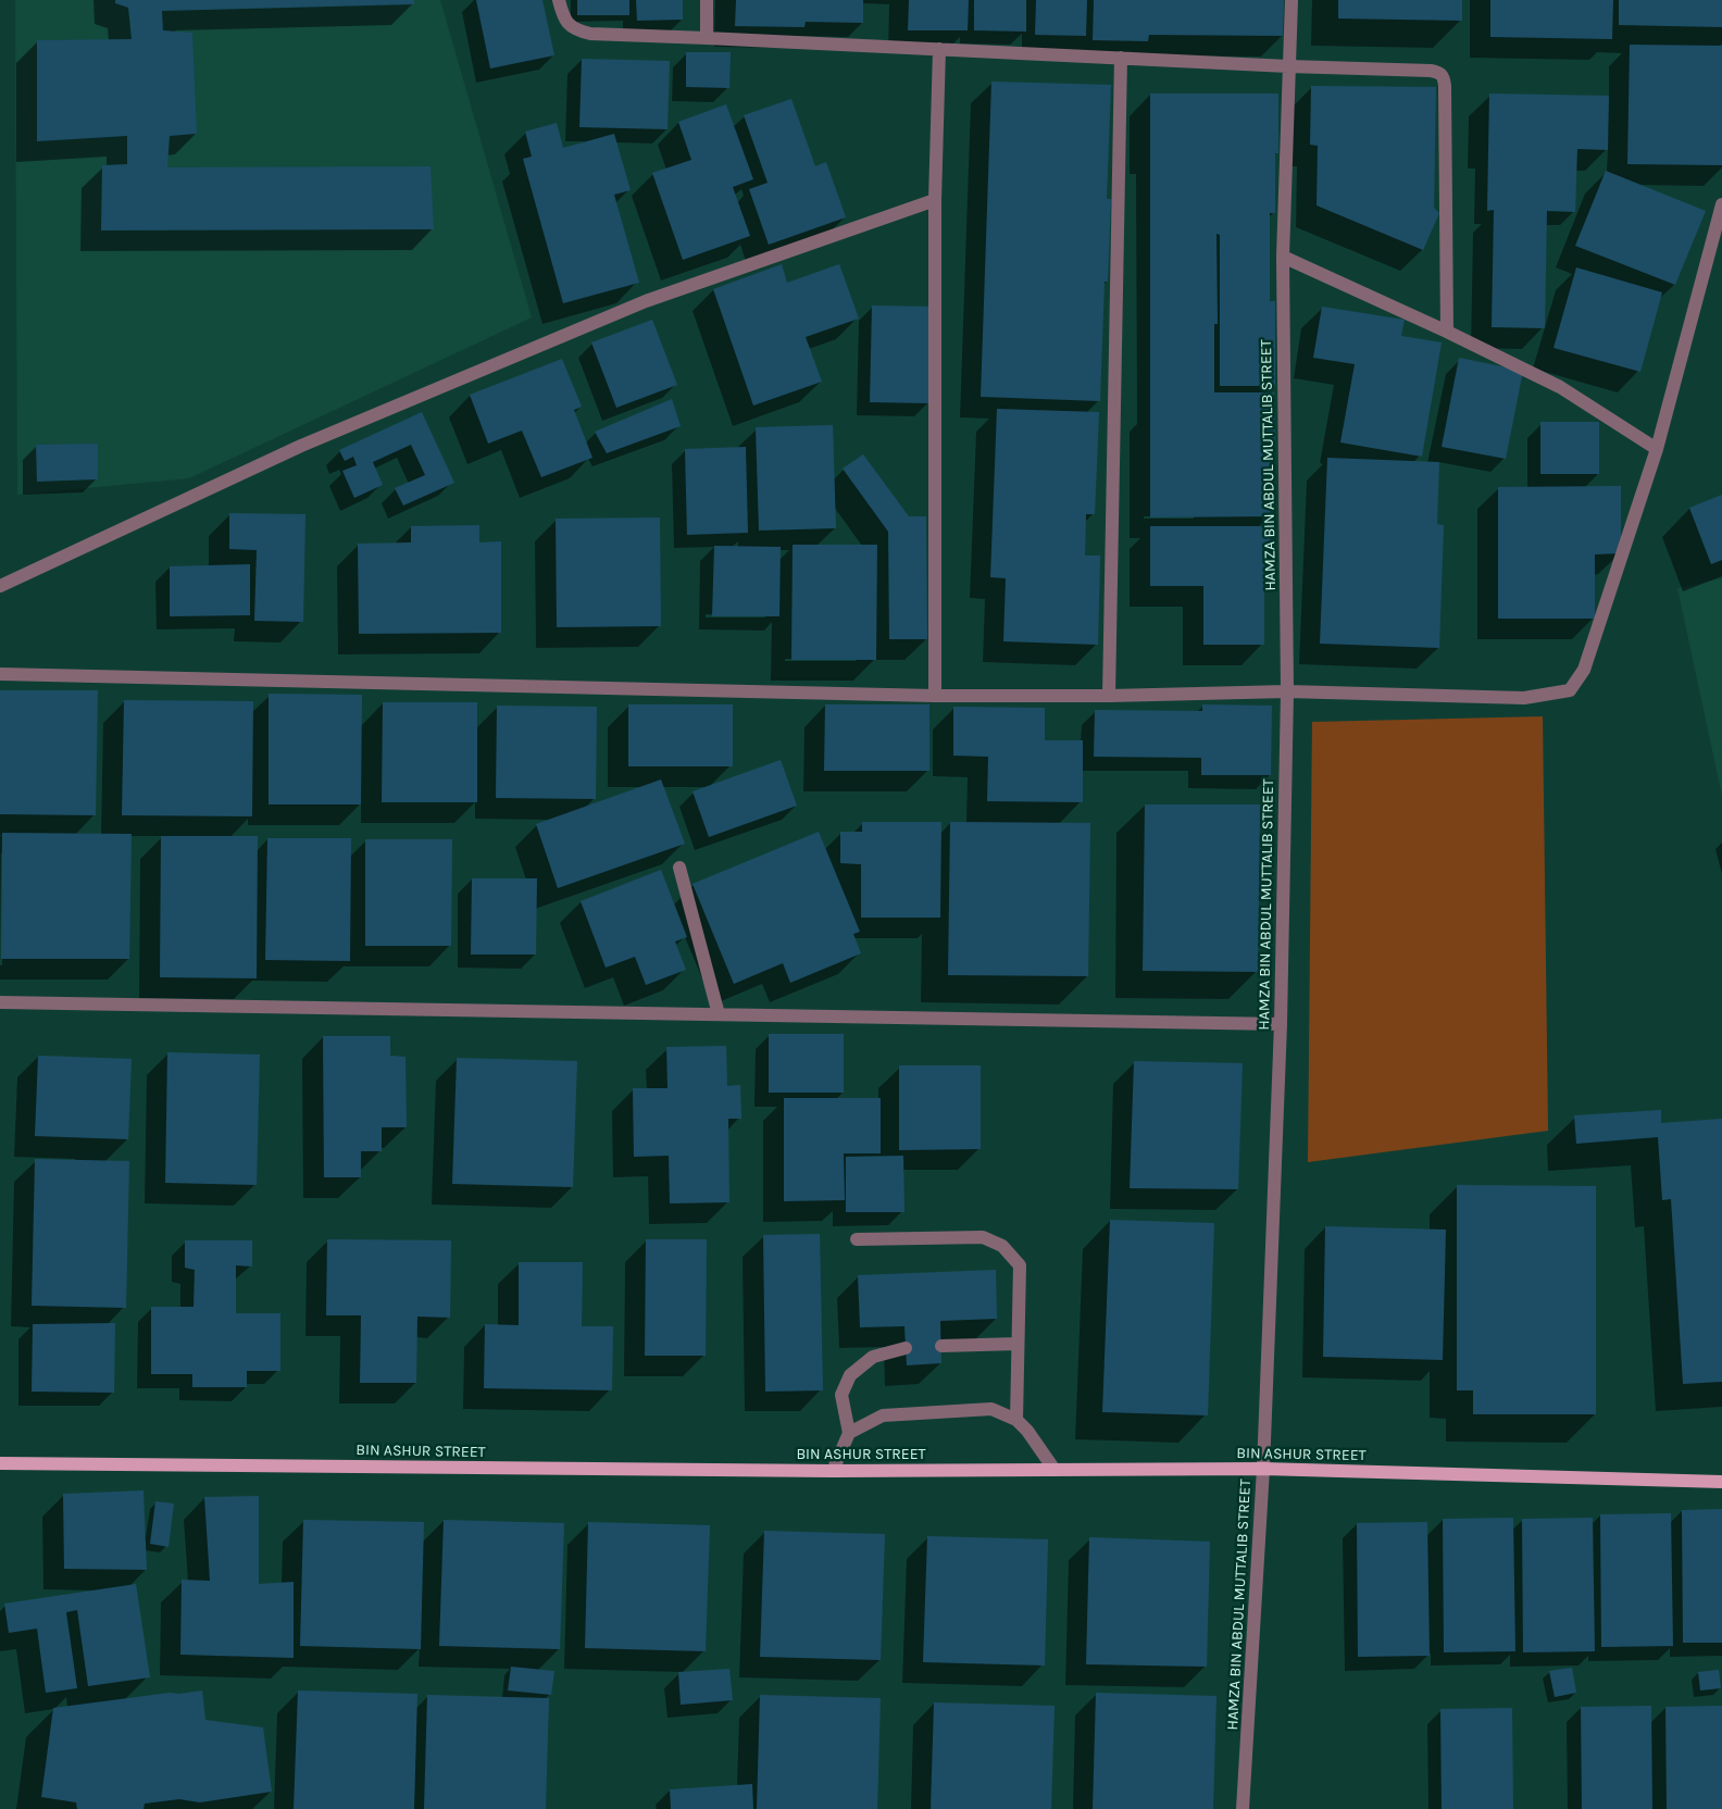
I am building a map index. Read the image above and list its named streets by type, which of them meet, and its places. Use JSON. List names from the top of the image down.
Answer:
{
  "streets": {
    "main road": ["BIN ASHUR STREET"],
    "street": ["HAMZA BIN ABDUL MUTTALIB STREET"]
  },
  "crossings": [
    ["HAMZA BIN ABDUL MUTTALIB STREET", "BIN ASHUR STREET"]
  ]
}
